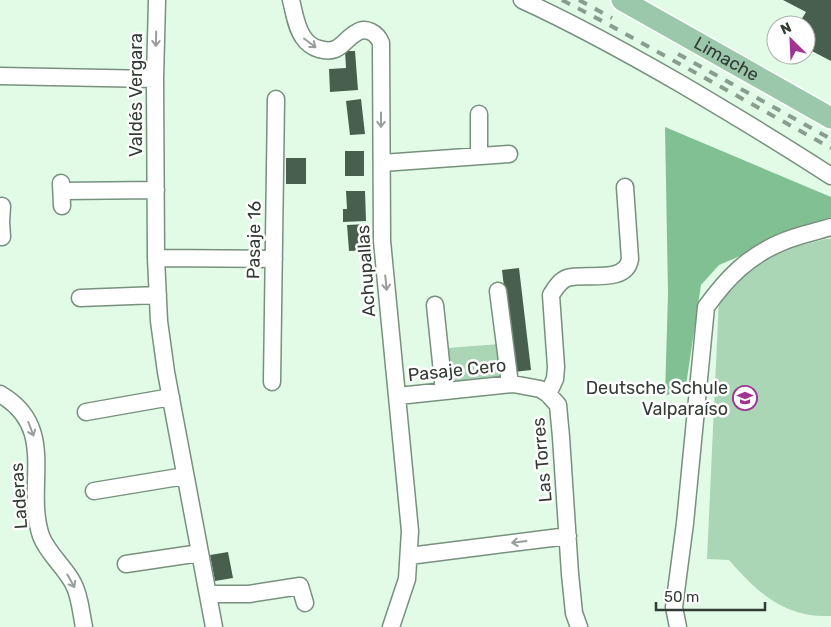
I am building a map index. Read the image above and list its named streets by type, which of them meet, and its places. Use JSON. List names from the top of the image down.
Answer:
{
  "streets": {
    "main road": ["Limache"],
    "street": [
      "Valdés Vergara",
      "Pasaje 16",
      "Achupallas",
      "Pasaje Cero",
      "Las Torres",
      "Laderas"
    ]
  },
  "crossings": [
    ["Achupallas", "Pasaje Cero"],
    ["Pasaje Cero", "Las Torres"]
  ],
  "one_way": ["Laderas"],
  "places": {
    "school or university": ["Deutsche Schule Valparaíso"]
  },
  "scale_bar": "50 m",
  "north": "top left"
}
